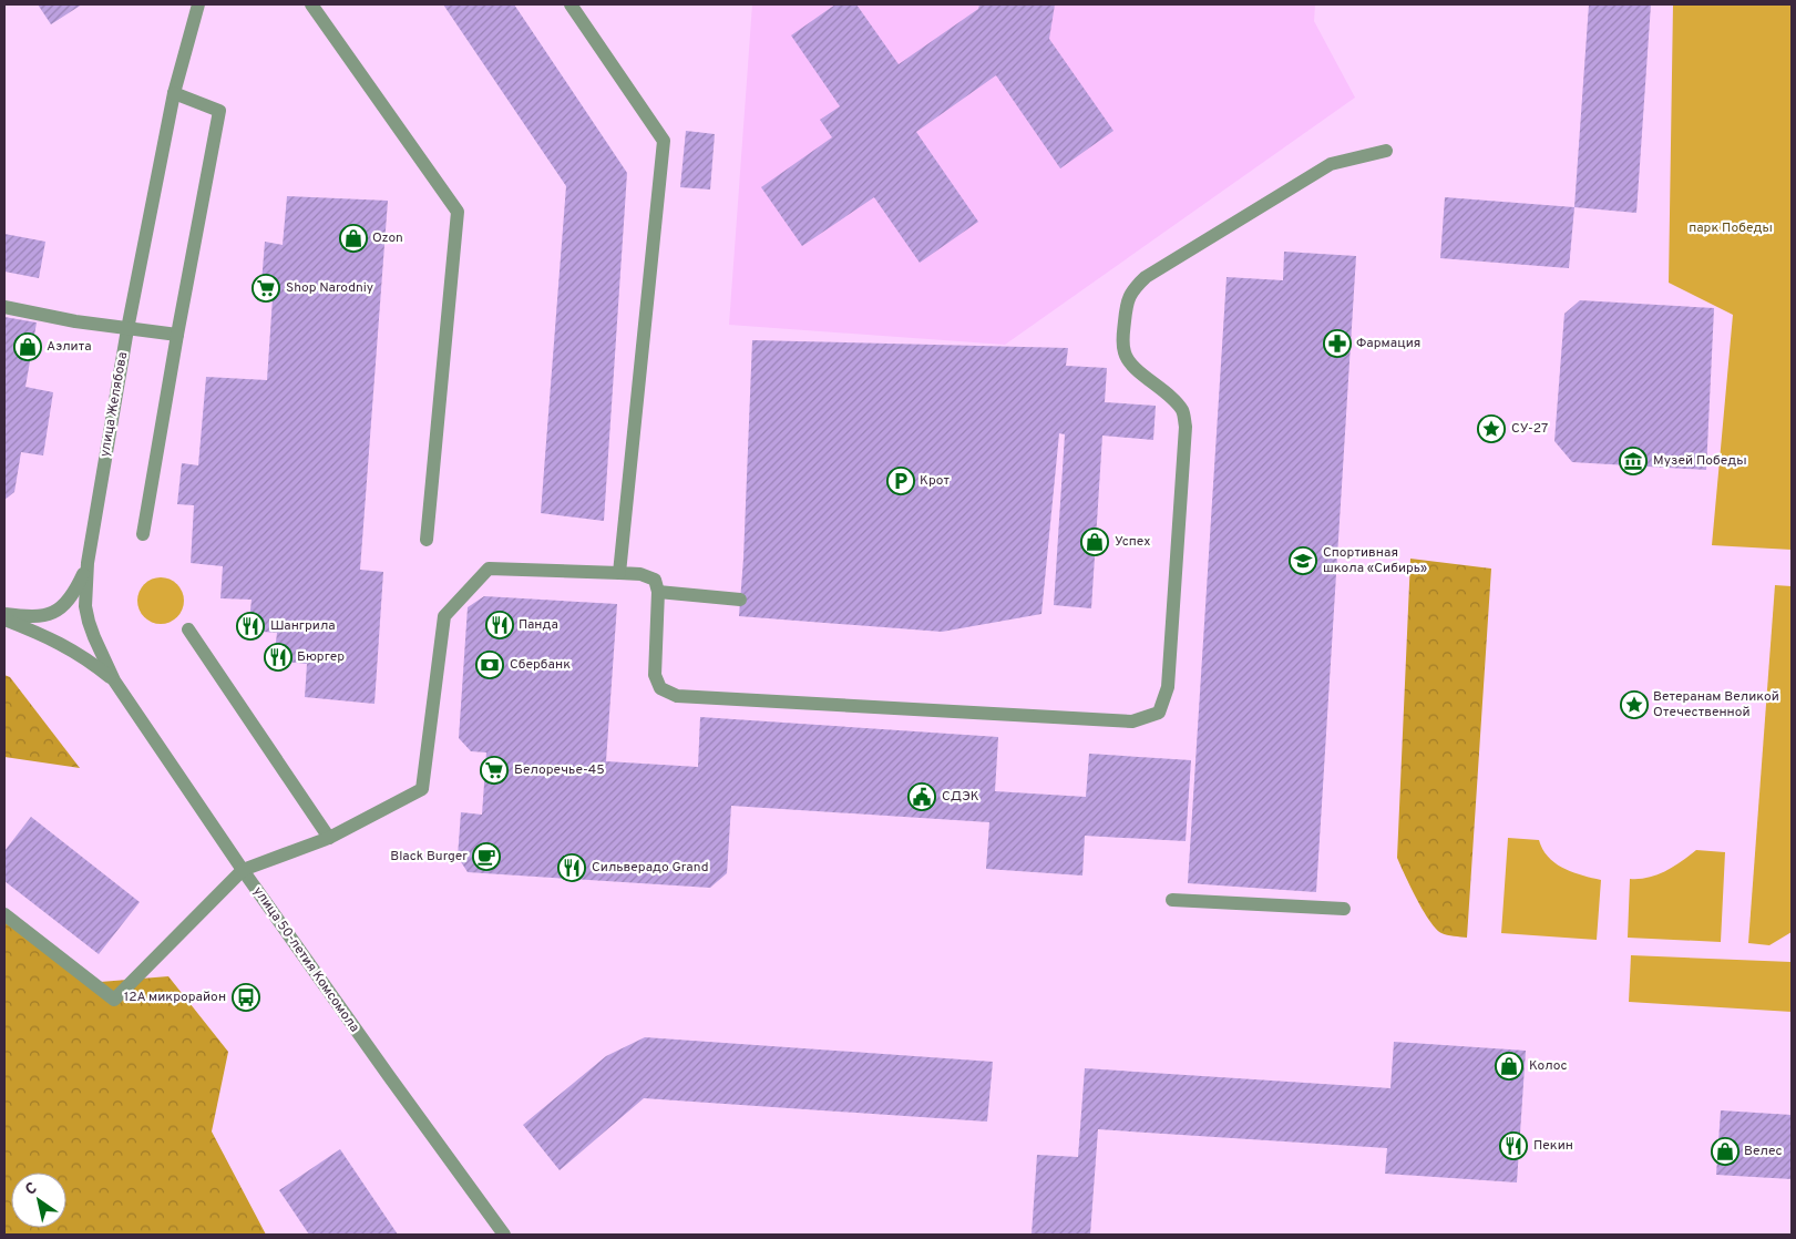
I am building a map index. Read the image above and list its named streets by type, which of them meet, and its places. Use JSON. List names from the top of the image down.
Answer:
{
  "streets": {
    "street": ["улица Желябова", "улица 50-летия Комсомола"]
  },
  "crossings": [
    ["улица Желябова", "улица 50-летия Комсомола"]
  ],
  "parks": ["парк Победы"],
  "places": {
    "shop": [
      "Ozon",
      "Аэлита",
      "Успех",
      "Колос",
      "Велес"
    ],
    "supermarket": ["Shop Narodniy", "Белоречье-45"],
    "pharmacy": ["Фармация"],
    "place": ["СУ-27", "Ветеранам Великой Отечественной"],
    "museum": ["Музей Победы"],
    "parking": ["Крот"],
    "school or university": ["Спортивная школа «Сибирь»"],
    "restaurant": [
      "Панда",
      "Шангрила",
      "Бюргер",
      "Сильверадо Grand",
      "Пекин"
    ],
    "bank": ["Сбербанк"],
    "public building": ["СДЭК"],
    "cafe": ["Black Burger"],
    "bus stop": ["12А микрорайон"]
  },
  "north": "top left"
}
